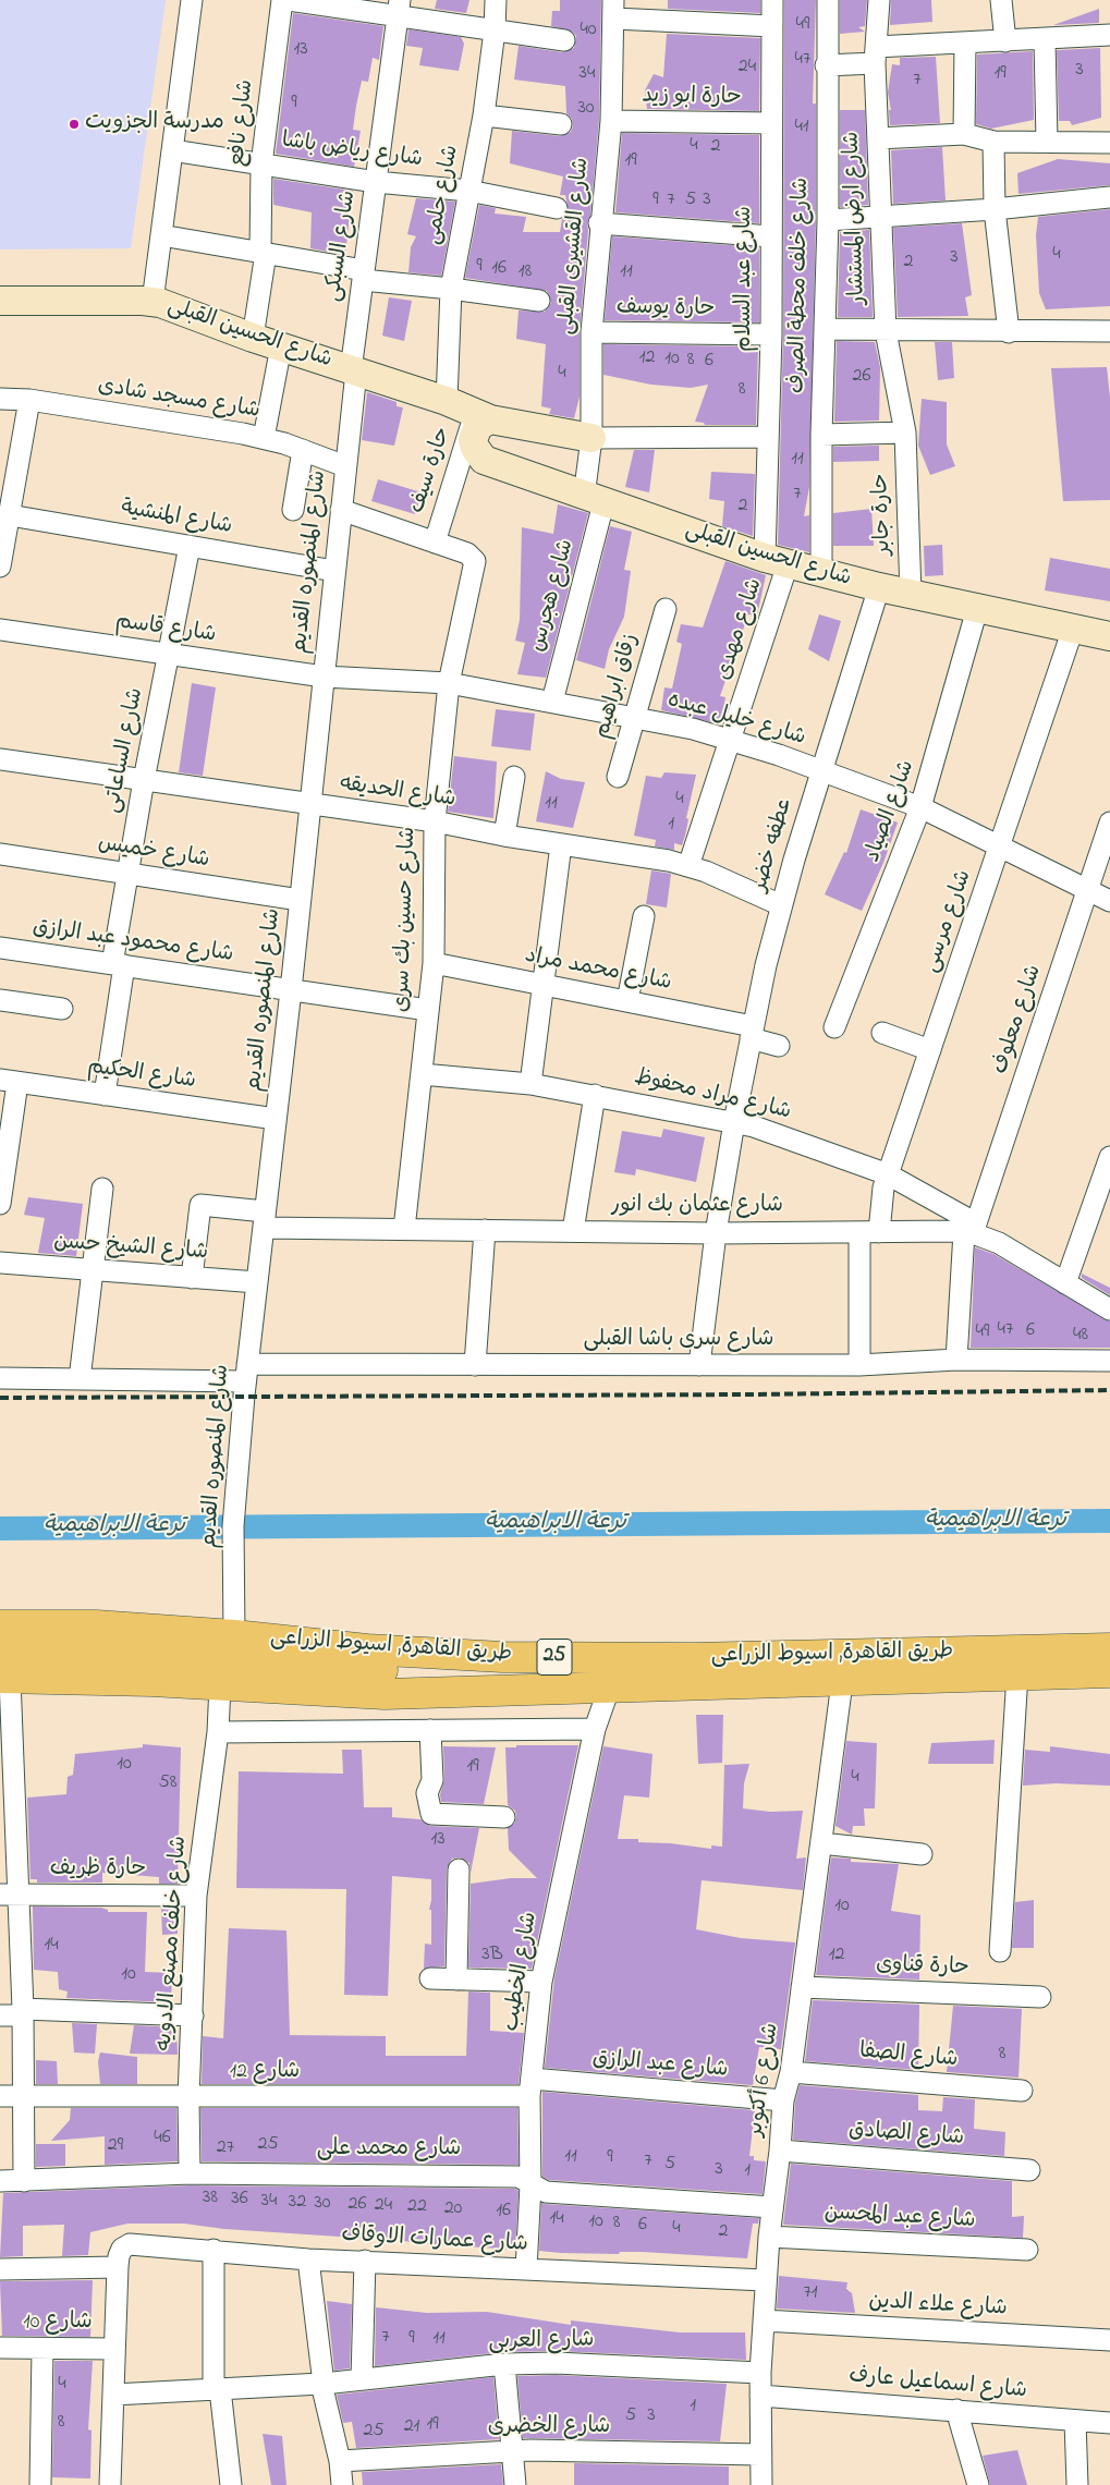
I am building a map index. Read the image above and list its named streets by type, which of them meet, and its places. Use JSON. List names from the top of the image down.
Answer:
{
  "streets": {
    "highway": ["طريق القاهرة, اسيوط الزراعى", "25"],
    "main road": ["شارع الحسين القبلى"],
    "street": [
      "حارة ابو زيد",
      "شارع نافع",
      "شارع رياض باشا",
      "شارع حلمى",
      "شارع ارض المستشار",
      "شارع السبكى",
      "شارع القشيرى القبلى",
      "شارع عبد السلام",
      "شارع خلف محطة الصرف",
      "حارة يوسف",
      "شارع مسجد شادى",
      "حارة سيف",
      "حارة جابر",
      "شارع المنشية",
      "شارع المنصوره القديم",
      "شارع هجرس",
      "شارع قاسم",
      "شارع مهدى",
      "زقاق ابراهيم",
      "شارع خليل عبده",
      "شارع الساعاتى",
      "شارع الحديقه",
      "شارع الصياد",
      "عطفه خضر",
      "شارع خميس",
      "شارع حسين بك سرى",
      "شارع مرسى",
      "شارع محمود عبد الرازق",
      "شارع محمد مراد",
      "شارع معلوف",
      "شارع الحكيم",
      "شارع مراد محفوظ",
      "شارع عثمان بك انور",
      "شارع الشيخ حسن",
      "شارع سرى باشا القبلى",
      "حارة ظريف",
      "شارع خلف مصنع الادويه",
      "حارة قناوى",
      "شارع الخطيب",
      "شارع الصفا",
      "شارع عبد الرازق",
      "شارع 12",
      "شارع 6 أكتوبر",
      "شارع الصادق",
      "شارع محمد على",
      "شارع عبد المحسن",
      "شارع عمارات الاوقاف",
      "شارع علاء الدين",
      "شارع 10",
      "شارع العربى",
      "شارع اسماعيل عارف",
      "شارع الخضرى"
    ]
  },
  "crossings": [
    ["حارة ابو زيد", "شارع القشيرى القبلى"],
    ["حارة ابو زيد", "شارع عبد السلام"],
    ["شارع نافع", "شارع رياض باشا"],
    ["شارع نافع", "شارع الحسين القبلى"],
    ["شارع رياض باشا", "شارع حلمى"],
    ["شارع رياض باشا", "شارع السبكى"],
    ["شارع حلمى", "شارع الحسين القبلى"],
    ["شارع ارض المستشار", "حارة جابر"],
    ["شارع السبكى", "شارع الحسين القبلى"],
    ["شارع السبكى", "شارع المنصوره القديم"],
    ["شارع القشيرى القبلى", "حارة يوسف"],
    ["شارع القشيرى القبلى", "شارع الحسين القبلى"],
    ["شارع القشيرى القبلى", "شارع هجرس"],
    ["شارع عبد السلام", "حارة يوسف"],
    ["شارع عبد السلام", "شارع الحسين القبلى"],
    ["شارع عبد السلام", "شارع مهدى"],
    ["شارع خلف محطة الصرف", "شارع الحسين القبلى"],
    ["شارع الحسين القبلى", "حارة سيف"],
    ["شارع الحسين القبلى", "حارة جابر"],
    ["شارع الحسين القبلى", "شارع المنصوره القديم"],
    ["شارع الحسين القبلى", "شارع هجرس"],
    ["شارع الحسين القبلى", "شارع مهدى"],
    ["شارع الحسين القبلى", "شارع الصياد"],
    ["شارع الحسين القبلى", "عطفه خضر"],
    ["شارع الحسين القبلى", "شارع مرسى"],
    ["شارع مسجد شادى", "شارع المنصوره القديم"],
    ["حارة سيف", "شارع حسين بك سرى"],
    ["شارع المنشية", "شارع المنصوره القديم"],
    ["شارع المنشية", "شارع الساعاتى"],
    ["شارع المنصوره القديم", "شارع قاسم"],
    ["شارع المنصوره القديم", "شارع خليل عبده"],
    ["شارع المنصوره القديم", "شارع الحديقه"],
    ["شارع المنصوره القديم", "شارع خميس"],
    ["شارع المنصوره القديم", "شارع محمود عبد الرازق"],
    ["شارع المنصوره القديم", "شارع الحكيم"],
    ["شارع المنصوره القديم", "شارع عثمان بك انور"],
    ["شارع المنصوره القديم", "شارع الشيخ حسن"],
    ["شارع المنصوره القديم", "شارع سرى باشا القبلى"],
    ["شارع المنصوره القديم", "طريق القاهرة, اسيوط الزراعى"],
    ["شارع المنصوره القديم", "شارع خلف مصنع الادويه"],
    ["شارع هجرس", "شارع خليل عبده"],
    ["شارع قاسم", "شارع خليل عبده"],
    ["شارع قاسم", "شارع الساعاتى"],
    ["شارع مهدى", "شارع خليل عبده"],
    ["شارع مهدى", "شارع الحديقه"],
    ["زقاق ابراهيم", "شارع خليل عبده"],
    ["شارع خليل عبده", "شارع الصياد"],
    ["شارع خليل عبده", "عطفه خضر"],
    ["شارع خليل عبده", "شارع حسين بك سرى"],
    ["شارع خليل عبده", "شارع مرسى"],
    ["شارع خليل عبده", "شارع معلوف"],
    ["شارع الساعاتى", "شارع الحديقه"],
    ["شارع الساعاتى", "شارع خميس"],
    ["شارع الساعاتى", "شارع محمود عبد الرازق"],
    ["شارع الساعاتى", "شارع الحكيم"],
    ["شارع الحديقه", "عطفه خضر"],
    ["شارع الحديقه", "شارع حسين بك سرى"],
    ["عطفه خضر", "شارع محمد مراد"],
    ["عطفه خضر", "شارع مراد محفوظ"],
    ["عطفه خضر", "شارع عثمان بك انور"],
    ["عطفه خضر", "شارع سرى باشا القبلى"],
    ["شارع حسين بك سرى", "شارع محمود عبد الرازق"],
    ["شارع حسين بك سرى", "شارع محمد مراد"],
    ["شارع حسين بك سرى", "شارع مراد محفوظ"],
    ["شارع حسين بك سرى", "شارع عثمان بك انور"],
    ["شارع مرسى", "شارع مراد محفوظ"],
    ["شارع مرسى", "شارع عثمان بك انور"],
    ["شارع مرسى", "شارع سرى باشا القبلى"],
    ["شارع معلوف", "شارع مراد محفوظ"],
    ["شارع معلوف", "شارع عثمان بك انور"],
    ["شارع معلوف", "شارع سرى باشا القبلى"],
    ["شارع مراد محفوظ", "شارع عثمان بك انور"],
    ["شارع عثمان بك انور", "شارع الشيخ حسن"],
    ["طريق القاهرة, اسيوط الزراعى", "شارع خلف مصنع الادويه"],
    ["طريق القاهرة, اسيوط الزراعى", "شارع الخطيب"],
    ["طريق القاهرة, اسيوط الزراعى", "شارع 6 أكتوبر"],
    ["حارة ظريف", "شارع خلف مصنع الادويه"],
    ["شارع خلف مصنع الادويه", "شارع 12"],
    ["شارع خلف مصنع الادويه", "شارع محمد على"],
    ["حارة قناوى", "شارع 6 أكتوبر"],
    ["شارع الخطيب", "شارع عبد الرازق"],
    ["شارع الخطيب", "شارع 12"],
    ["شارع الخطيب", "شارع محمد على"],
    ["شارع الخطيب", "شارع عمارات الاوقاف"],
    ["شارع الصفا", "شارع 6 أكتوبر"],
    ["شارع عبد الرازق", "شارع 12"],
    ["شارع عبد الرازق", "شارع 6 أكتوبر"],
    ["شارع 6 أكتوبر", "شارع الصادق"],
    ["شارع 6 أكتوبر", "شارع محمد على"],
    ["شارع 6 أكتوبر", "شارع عبد المحسن"],
    ["شارع 6 أكتوبر", "شارع عمارات الاوقاف"],
    ["شارع 6 أكتوبر", "شارع علاء الدين"],
    ["شارع 6 أكتوبر", "شارع العربى"],
    ["شارع 6 أكتوبر", "شارع اسماعيل عارف"],
    ["شارع 6 أكتوبر", "شارع الخضرى"]
  ],
  "water": ["ترعة الابراهيمية"],
  "places": ["مدرسة الجزويت"],
  "house_numbers": [
    "49",
    "40",
    "13",
    "47",
    "24",
    "3",
    "34",
    "19",
    "7",
    "9",
    "30",
    "41",
    "4",
    "2",
    "19",
    "9",
    "7",
    "5",
    "3",
    "4",
    "3",
    "2",
    "9",
    "16",
    "18",
    "11",
    "12",
    "10",
    "8",
    "6",
    "4",
    "26",
    "8",
    "11",
    "7",
    "2",
    "4",
    "11",
    "1",
    "47",
    "6",
    "49",
    "48",
    "10",
    "19",
    "4",
    "58",
    "13",
    "10",
    "14",
    "3B",
    "12",
    "10",
    "8",
    "46",
    "25",
    "29",
    "27",
    "11",
    "9",
    "7",
    "5",
    "3",
    "1",
    "38",
    "36",
    "34",
    "32",
    "30",
    "26",
    "24",
    "22",
    "20",
    "16",
    "14",
    "10",
    "8",
    "6",
    "4",
    "2",
    "71",
    "7",
    "9",
    "11",
    "4",
    "1",
    "5",
    "3",
    "8",
    "19",
    "21",
    "25"
  ]
}
